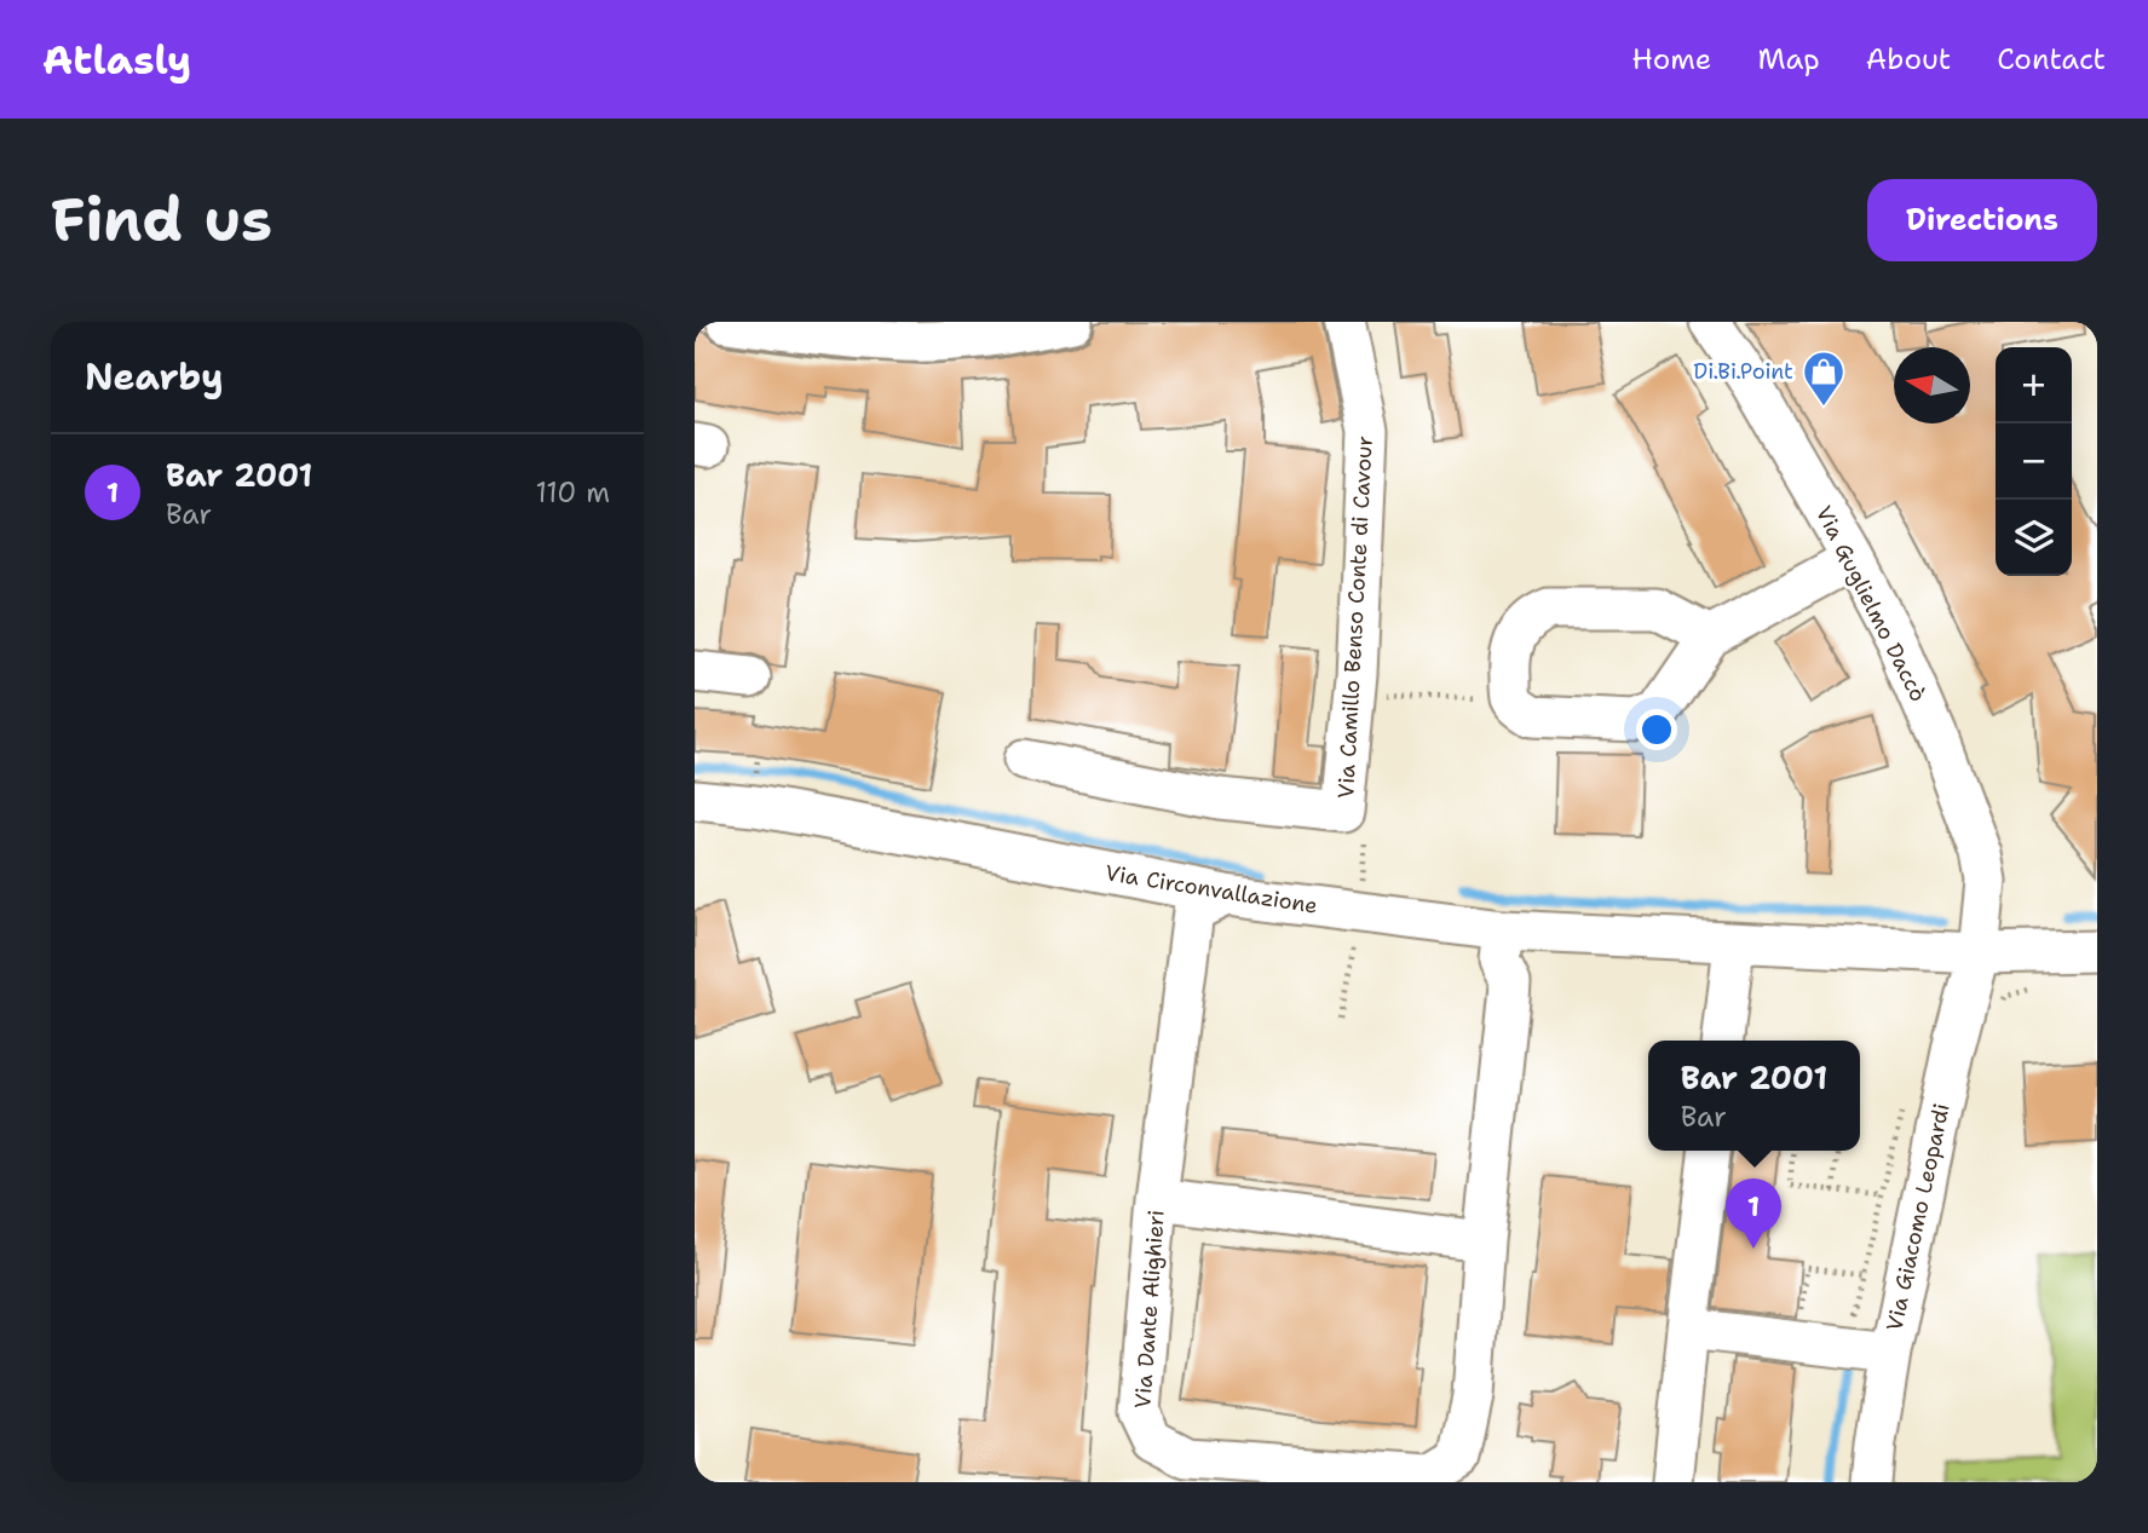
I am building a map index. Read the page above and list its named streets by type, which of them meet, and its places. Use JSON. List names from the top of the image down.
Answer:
{
  "streets": {
    "street": [
      "Via Guglielmo Daccò",
      "Via Camillo Benso Conte di Cavour",
      "Via Circonvallazione",
      "Via Giacomo Leopardi",
      "Via Dante Alighieri"
    ]
  },
  "crossings": [
    ["Via Guglielmo Daccò", "Via Circonvallazione"],
    ["Via Guglielmo Daccò", "Via Giacomo Leopardi"],
    ["Via Circonvallazione", "Via Giacomo Leopardi"],
    ["Via Circonvallazione", "Via Dante Alighieri"]
  ],
  "places": {
    "shop": ["Di.Bi.Point"]
  },
  "north": "left",
  "page": {
    "header": "Atlasly",
    "nav": [
      "Home",
      "Map",
      "About",
      "Contact"
    ],
    "buttons": "Directions",
    "title": "Find us",
    "heading": "Nearby",
    "map_buttons": ["+", "−"],
    "list": [
      {
        "mark": "1",
        "name": "Bar 2001",
        "note": "Bar",
        "value": "110 m"
      }
    ],
    "popup": ["Bar 2001", "Bar"],
    "pins": "1"
  }
}
